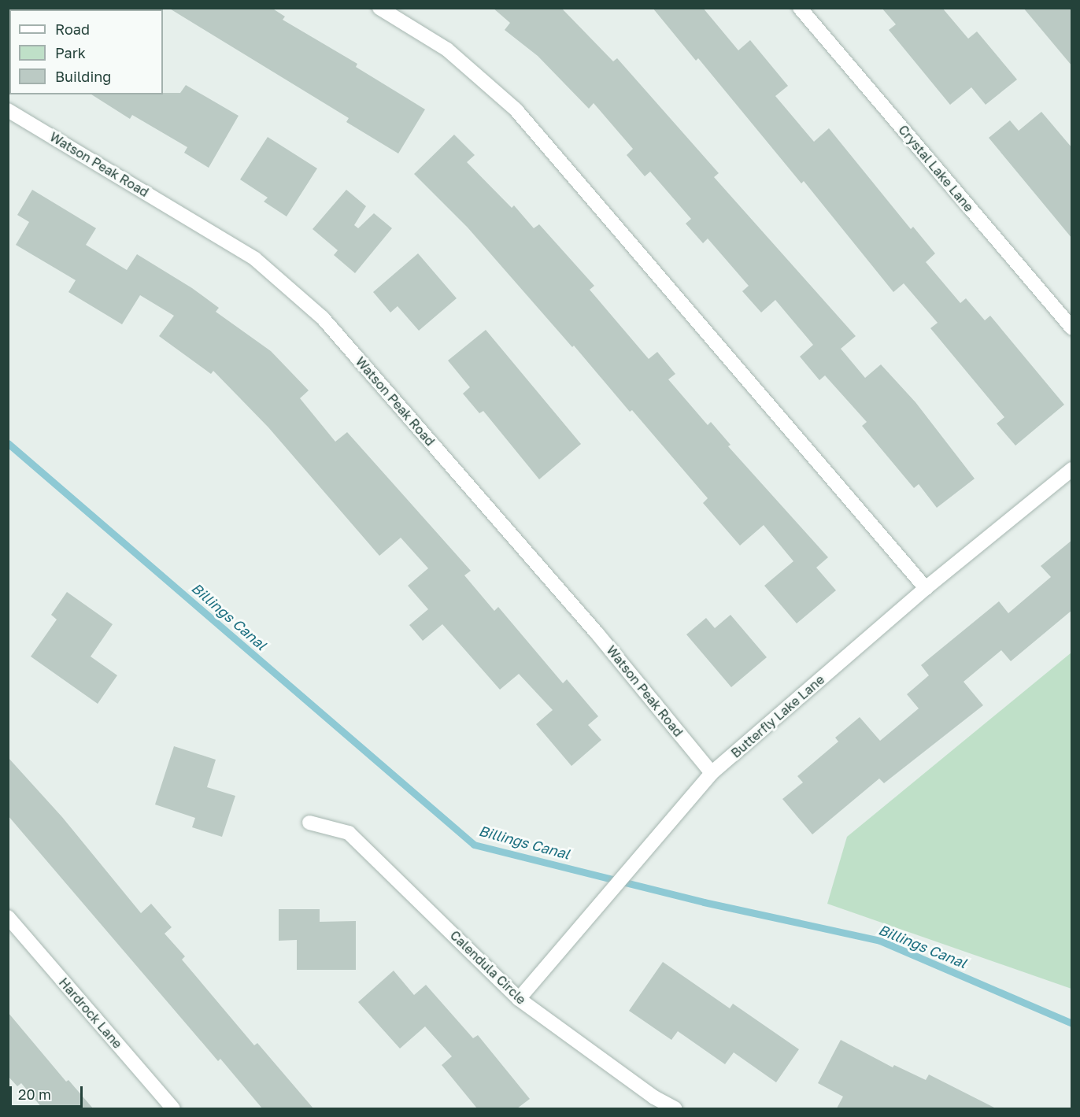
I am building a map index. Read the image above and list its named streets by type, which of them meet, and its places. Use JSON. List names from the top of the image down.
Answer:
{
  "streets": {
    "street": [
      "Watson Peak Road",
      "Crystal Lake Lane",
      "Butterfly Lake Lane",
      "Calendula Circle",
      "Hardrock Lane"
    ]
  },
  "crossings": [
    ["Watson Peak Road", "Butterfly Lake Lane"],
    ["Butterfly Lake Lane", "Calendula Circle"]
  ],
  "water": ["Billings Canal"],
  "legend": ["Road", "Park", "Building"],
  "scale_bar": "20 m"
}
